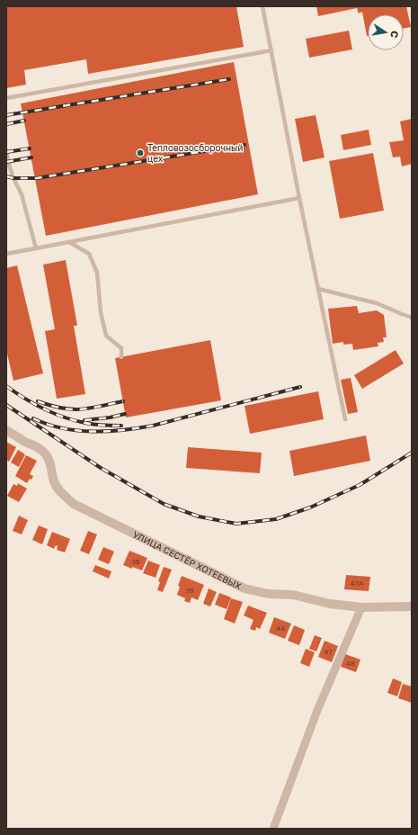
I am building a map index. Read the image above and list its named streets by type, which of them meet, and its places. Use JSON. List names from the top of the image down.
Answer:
{
  "streets": {
    "street": ["УЛИЦА СЕСТЁР ХОТЕЕВЫХ"]
  },
  "places": ["Тепловозосборочный цех"],
  "house_numbers": [
    "36",
    "47А",
    "39",
    "44",
    "47",
    "48"
  ],
  "north": "right"
}
